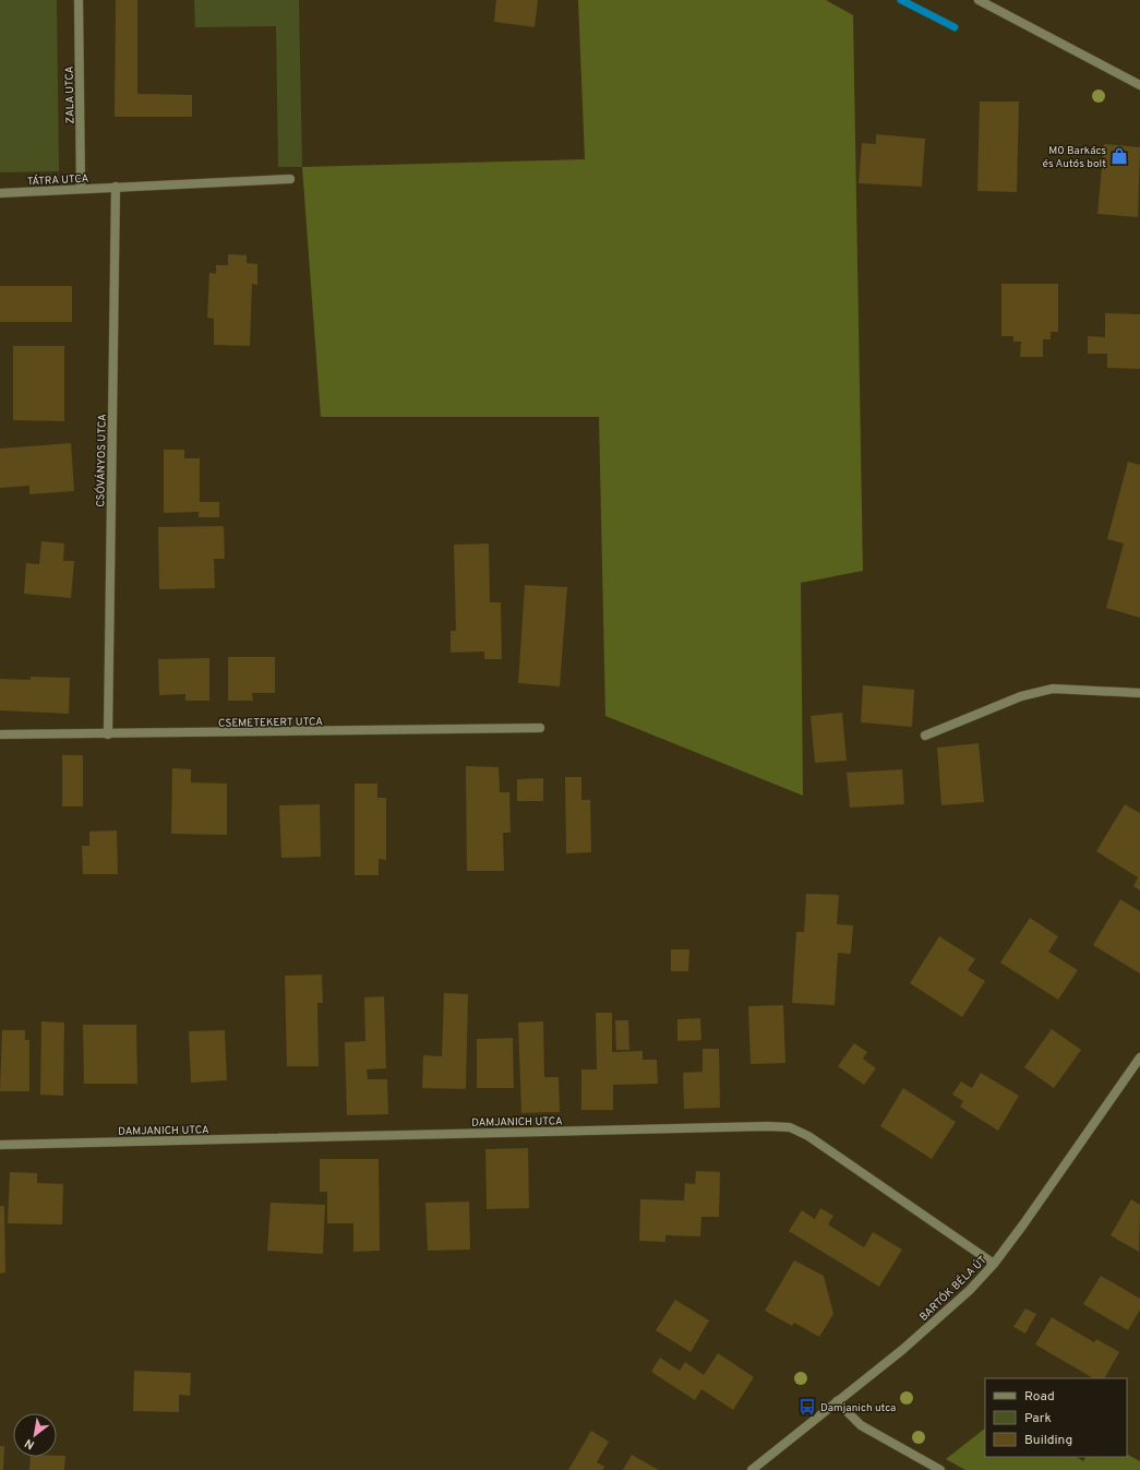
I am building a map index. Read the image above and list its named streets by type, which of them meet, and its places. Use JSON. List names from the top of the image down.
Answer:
{
  "streets": {
    "street": [
      "ZALA UTCA",
      "TÁTRA UTCA",
      "CSÓVÁNYOS UTCA",
      "CSEMETEKERT UTCA",
      "DAMJANICH UTCA",
      "BARTÓK BÉLA ÚT"
    ]
  },
  "crossings": [
    ["ZALA UTCA", "TÁTRA UTCA"],
    ["TÁTRA UTCA", "CSÓVÁNYOS UTCA"],
    ["CSÓVÁNYOS UTCA", "CSEMETEKERT UTCA"],
    ["DAMJANICH UTCA", "BARTÓK BÉLA ÚT"]
  ],
  "places": {
    "shop": ["M0 Barkács és Autós bolt"],
    "bus stop": ["Damjanich utca"]
  },
  "legend": ["Road", "Park", "Building"],
  "north": "bottom left"
}
